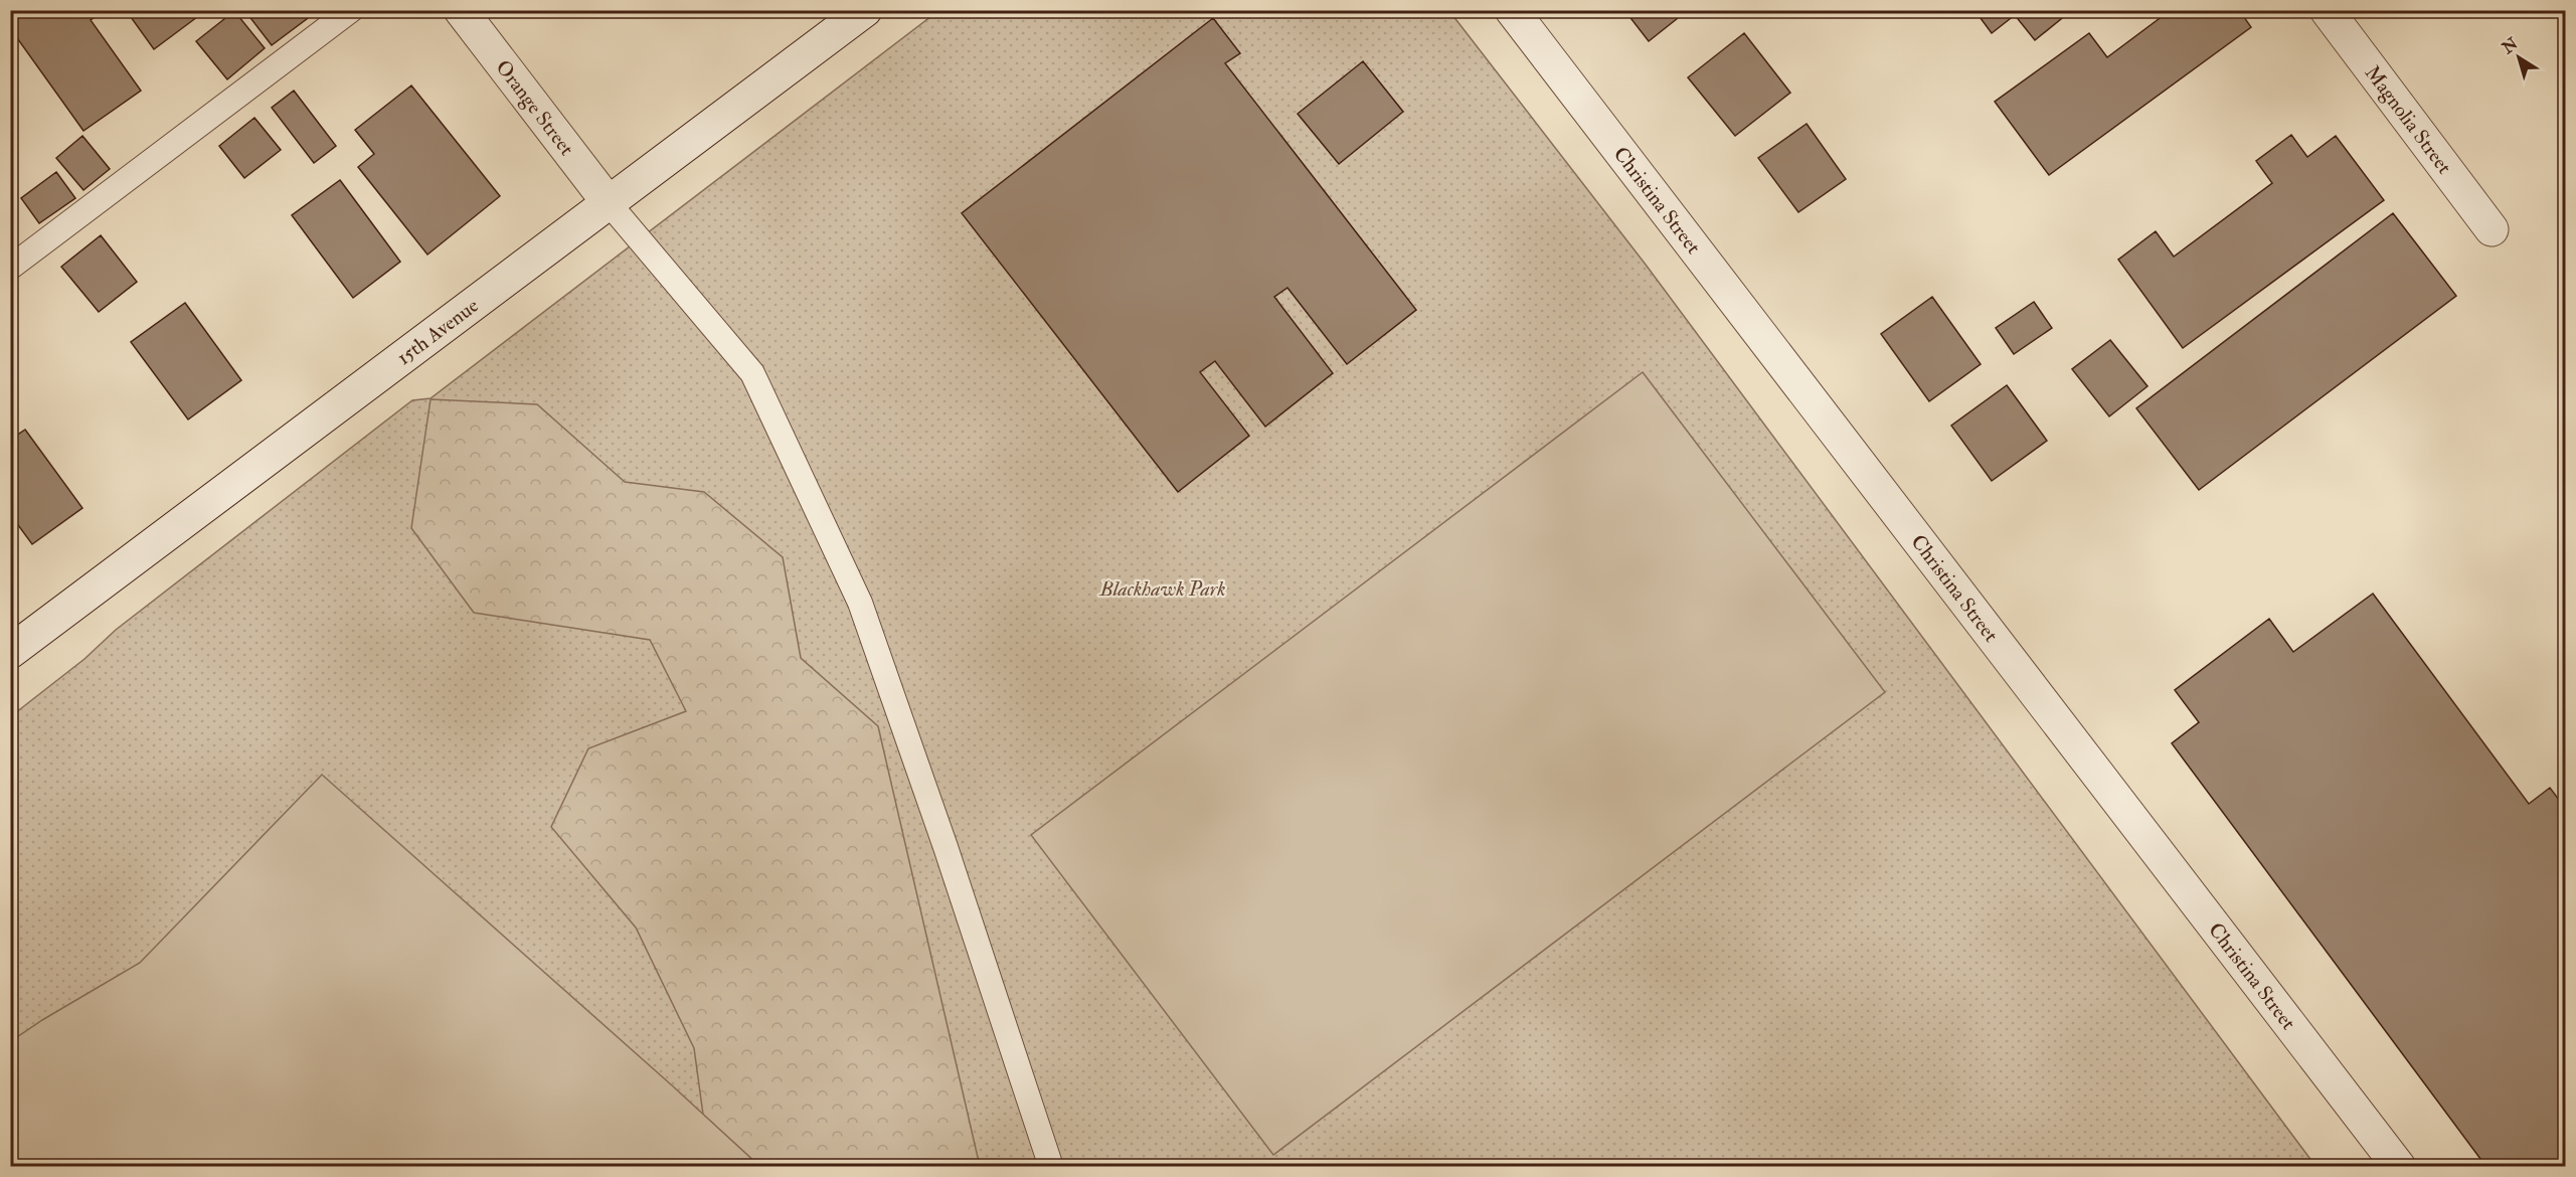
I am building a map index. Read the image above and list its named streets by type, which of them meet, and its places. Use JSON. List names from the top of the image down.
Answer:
{
  "streets": {
    "street": [
      "Orange Street",
      "Magnolia Street",
      "Christina Street",
      "15th Avenue"
    ]
  },
  "crossings": [
    ["Orange Street", "15th Avenue"]
  ],
  "parks": ["Blackhawk Park"],
  "north": "top left"
}
